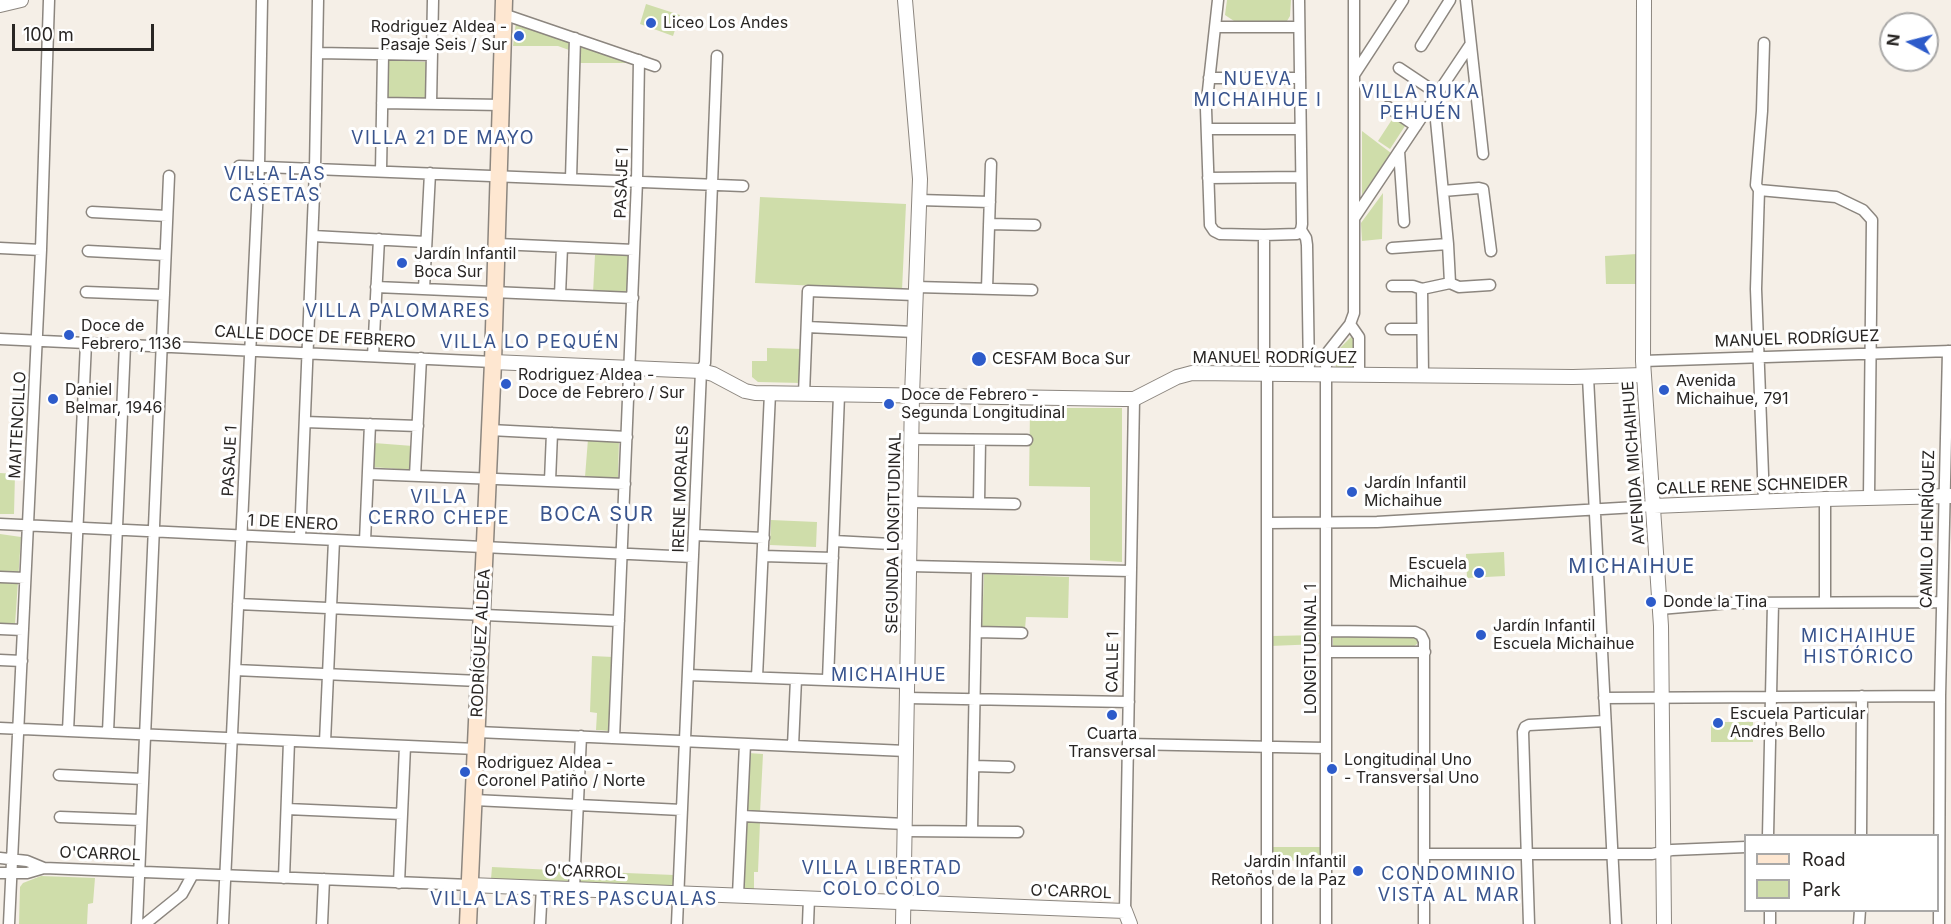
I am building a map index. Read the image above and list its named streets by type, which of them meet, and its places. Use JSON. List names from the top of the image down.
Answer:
{
  "streets": {
    "main road": ["RODRÍGUEZ ALDEA"],
    "street": [
      "PASAJE 1",
      "CALLE DOCE DE FEBRERO",
      "MANUEL RODRÍGUEZ",
      "MAITENCILLO",
      "AVENIDA MICHAIHUE",
      "CALLE RENE SCHNEIDER",
      "IRENE MORALES",
      "1 DE ENERO",
      "CAMILO HENRÍQUEZ",
      "SEGUNDA LONGITUDINAL",
      "LONGITUDINAL 1",
      "CALLE 1",
      "O'CARROL"
    ]
  },
  "crossings": [
    ["PASAJE 1", "CALLE DOCE DE FEBRERO"],
    ["PASAJE 1", "1 DE ENERO"],
    ["PASAJE 1", "O'CARROL"],
    ["CALLE DOCE DE FEBRERO", "MANUEL RODRÍGUEZ"],
    ["CALLE DOCE DE FEBRERO", "MAITENCILLO"],
    ["CALLE DOCE DE FEBRERO", "IRENE MORALES"],
    ["CALLE DOCE DE FEBRERO", "RODRÍGUEZ ALDEA"],
    ["MANUEL RODRÍGUEZ", "AVENIDA MICHAIHUE"],
    ["MANUEL RODRÍGUEZ", "IRENE MORALES"],
    ["MANUEL RODRÍGUEZ", "CAMILO HENRÍQUEZ"],
    ["MANUEL RODRÍGUEZ", "SEGUNDA LONGITUDINAL"],
    ["MANUEL RODRÍGUEZ", "LONGITUDINAL 1"],
    ["MANUEL RODRÍGUEZ", "CALLE 1"],
    ["MAITENCILLO", "1 DE ENERO"],
    ["MAITENCILLO", "O'CARROL"],
    ["AVENIDA MICHAIHUE", "CALLE RENE SCHNEIDER"],
    ["CALLE RENE SCHNEIDER", "CAMILO HENRÍQUEZ"],
    ["CALLE RENE SCHNEIDER", "LONGITUDINAL 1"],
    ["IRENE MORALES", "1 DE ENERO"],
    ["IRENE MORALES", "O'CARROL"],
    ["1 DE ENERO", "RODRÍGUEZ ALDEA"],
    ["SEGUNDA LONGITUDINAL", "O'CARROL"],
    ["RODRÍGUEZ ALDEA", "O'CARROL"],
    ["CALLE 1", "O'CARROL"]
  ],
  "districts": [
    "NUEVA MICHAIHUE I",
    "VILLA RUKA PEHUÉN",
    "VILLA 21 DE MAYO",
    "VILLA LAS CASETAS",
    "VILLA PALOMARES",
    "VILLA LO PEQUÉN",
    "VILLA CERRO CHEPE",
    "BOCA SUR",
    "MICHAIHUE",
    "MICHAIHUE HISTÓRICO",
    "MICHAIHUE",
    "VILLA LIBERTAD COLO COLO",
    "CONDOMINIO VISTA AL MAR",
    "VILLA LAS TRES PASCUALAS"
  ],
  "places": [
    "Liceo Los Andes",
    "Rodriguez Aldea - Pasaje Seis / Sur",
    "Jardín Infantil Boca Sur",
    "Doce de Febrero, 1136",
    "CESFAM Boca Sur",
    "Rodriguez Aldea - Doce de Febrero / Sur",
    "Avenida Michaihue, 791",
    "Daniel Belmar, 1946",
    "Doce de Febrero - Segunda Longitudinal",
    "Jardín Infantil Michaihue",
    "Escuela Michaihue",
    "Donde la Tina",
    "Jardín Infantil Escuela Michaihue",
    "Cuarta Transversal",
    "Escuela Particular Andres Bello",
    "Longitudinal Uno - Transversal Uno",
    "Rodriguez Aldea - Coronel Patiño / Norte",
    "Jardin Infantil Retoños de la Paz"
  ],
  "legend": ["Road", "Park"],
  "scale_bar": "100 m",
  "north": "left"
}
